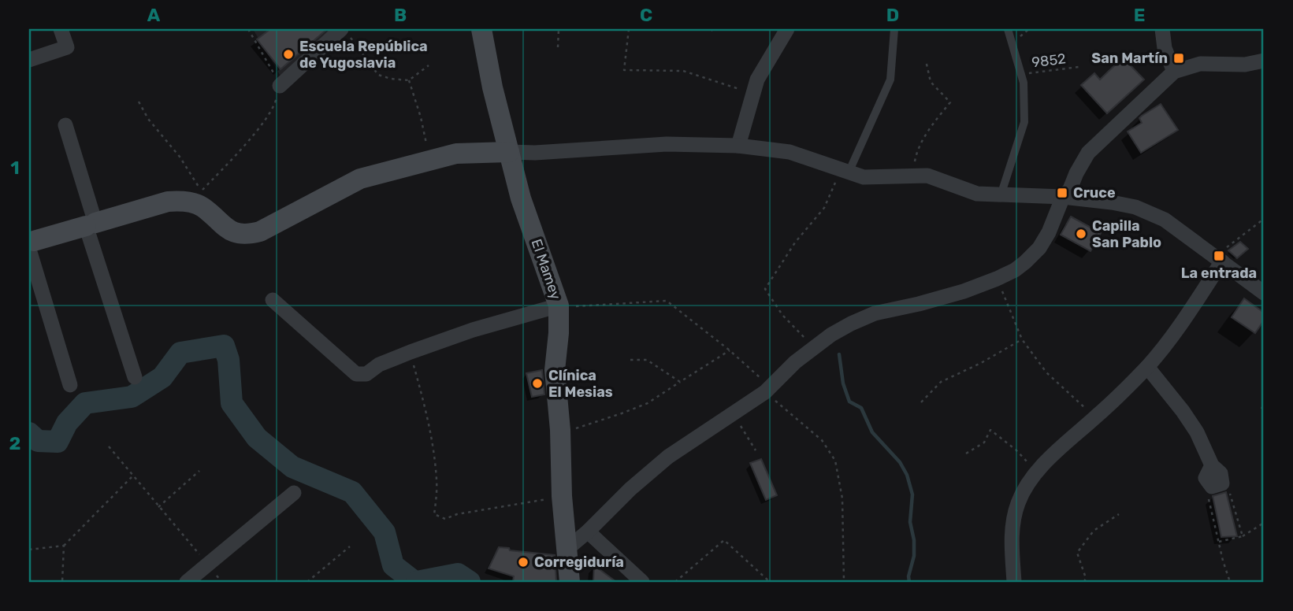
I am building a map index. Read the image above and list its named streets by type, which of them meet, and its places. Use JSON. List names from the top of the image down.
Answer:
{
  "streets": {
    "street": ["El Mamey"],
    "path": ["9852"]
  },
  "places": {
    "other": [
      "Escuela República de Yugoslavia",
      "Capilla San Pablo",
      "Clínica El Mesias",
      "Corregiduría"
    ],
    "transit": ["San Martín", "Cruce", "La entrada"]
  },
  "grid": {
    "columns": [
      "A",
      "B",
      "C",
      "D",
      "E"
    ],
    "rows": ["1", "2"]
  }
}
